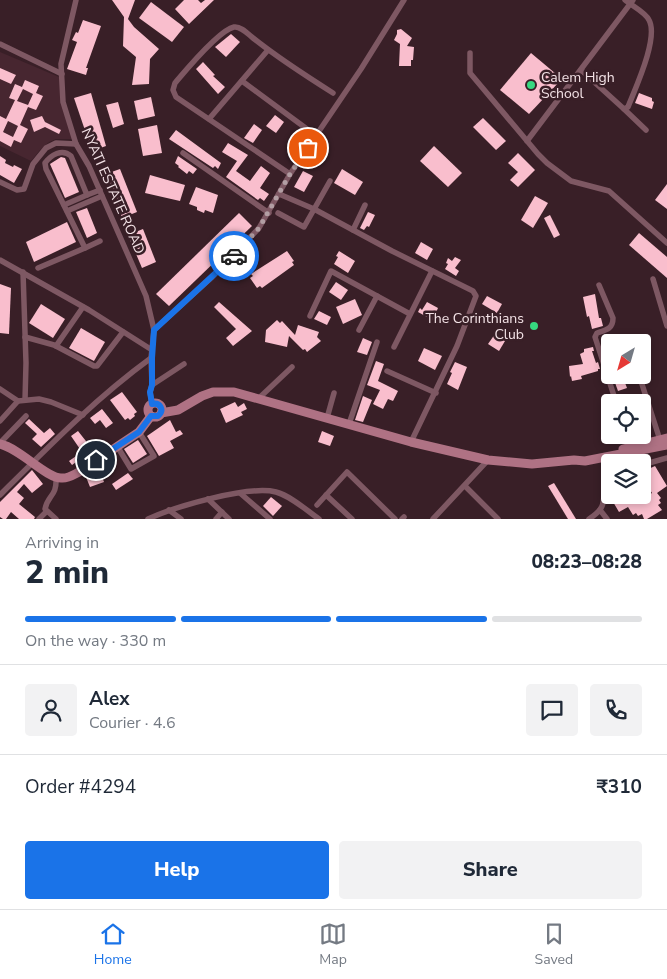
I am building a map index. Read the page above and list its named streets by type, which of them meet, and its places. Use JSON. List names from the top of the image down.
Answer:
{
  "streets": {
    "street": ["NYATI ESTATE ROAD"]
  },
  "places": ["Calem High School", "The Corinthians Club"],
  "north": "bottom left",
  "page": {
    "heading": ["2 min", "Arriving in", "08:23–08:28"],
    "panel": [
      "Alex",
      "Courier · 4.6",
      "Order #4294",
      "₹310"
    ],
    "bar": "On the way · 330 m",
    "buttons": ["Help", "Share"],
    "tabs": ["Home", "Map", "Saved"]
  }
}
